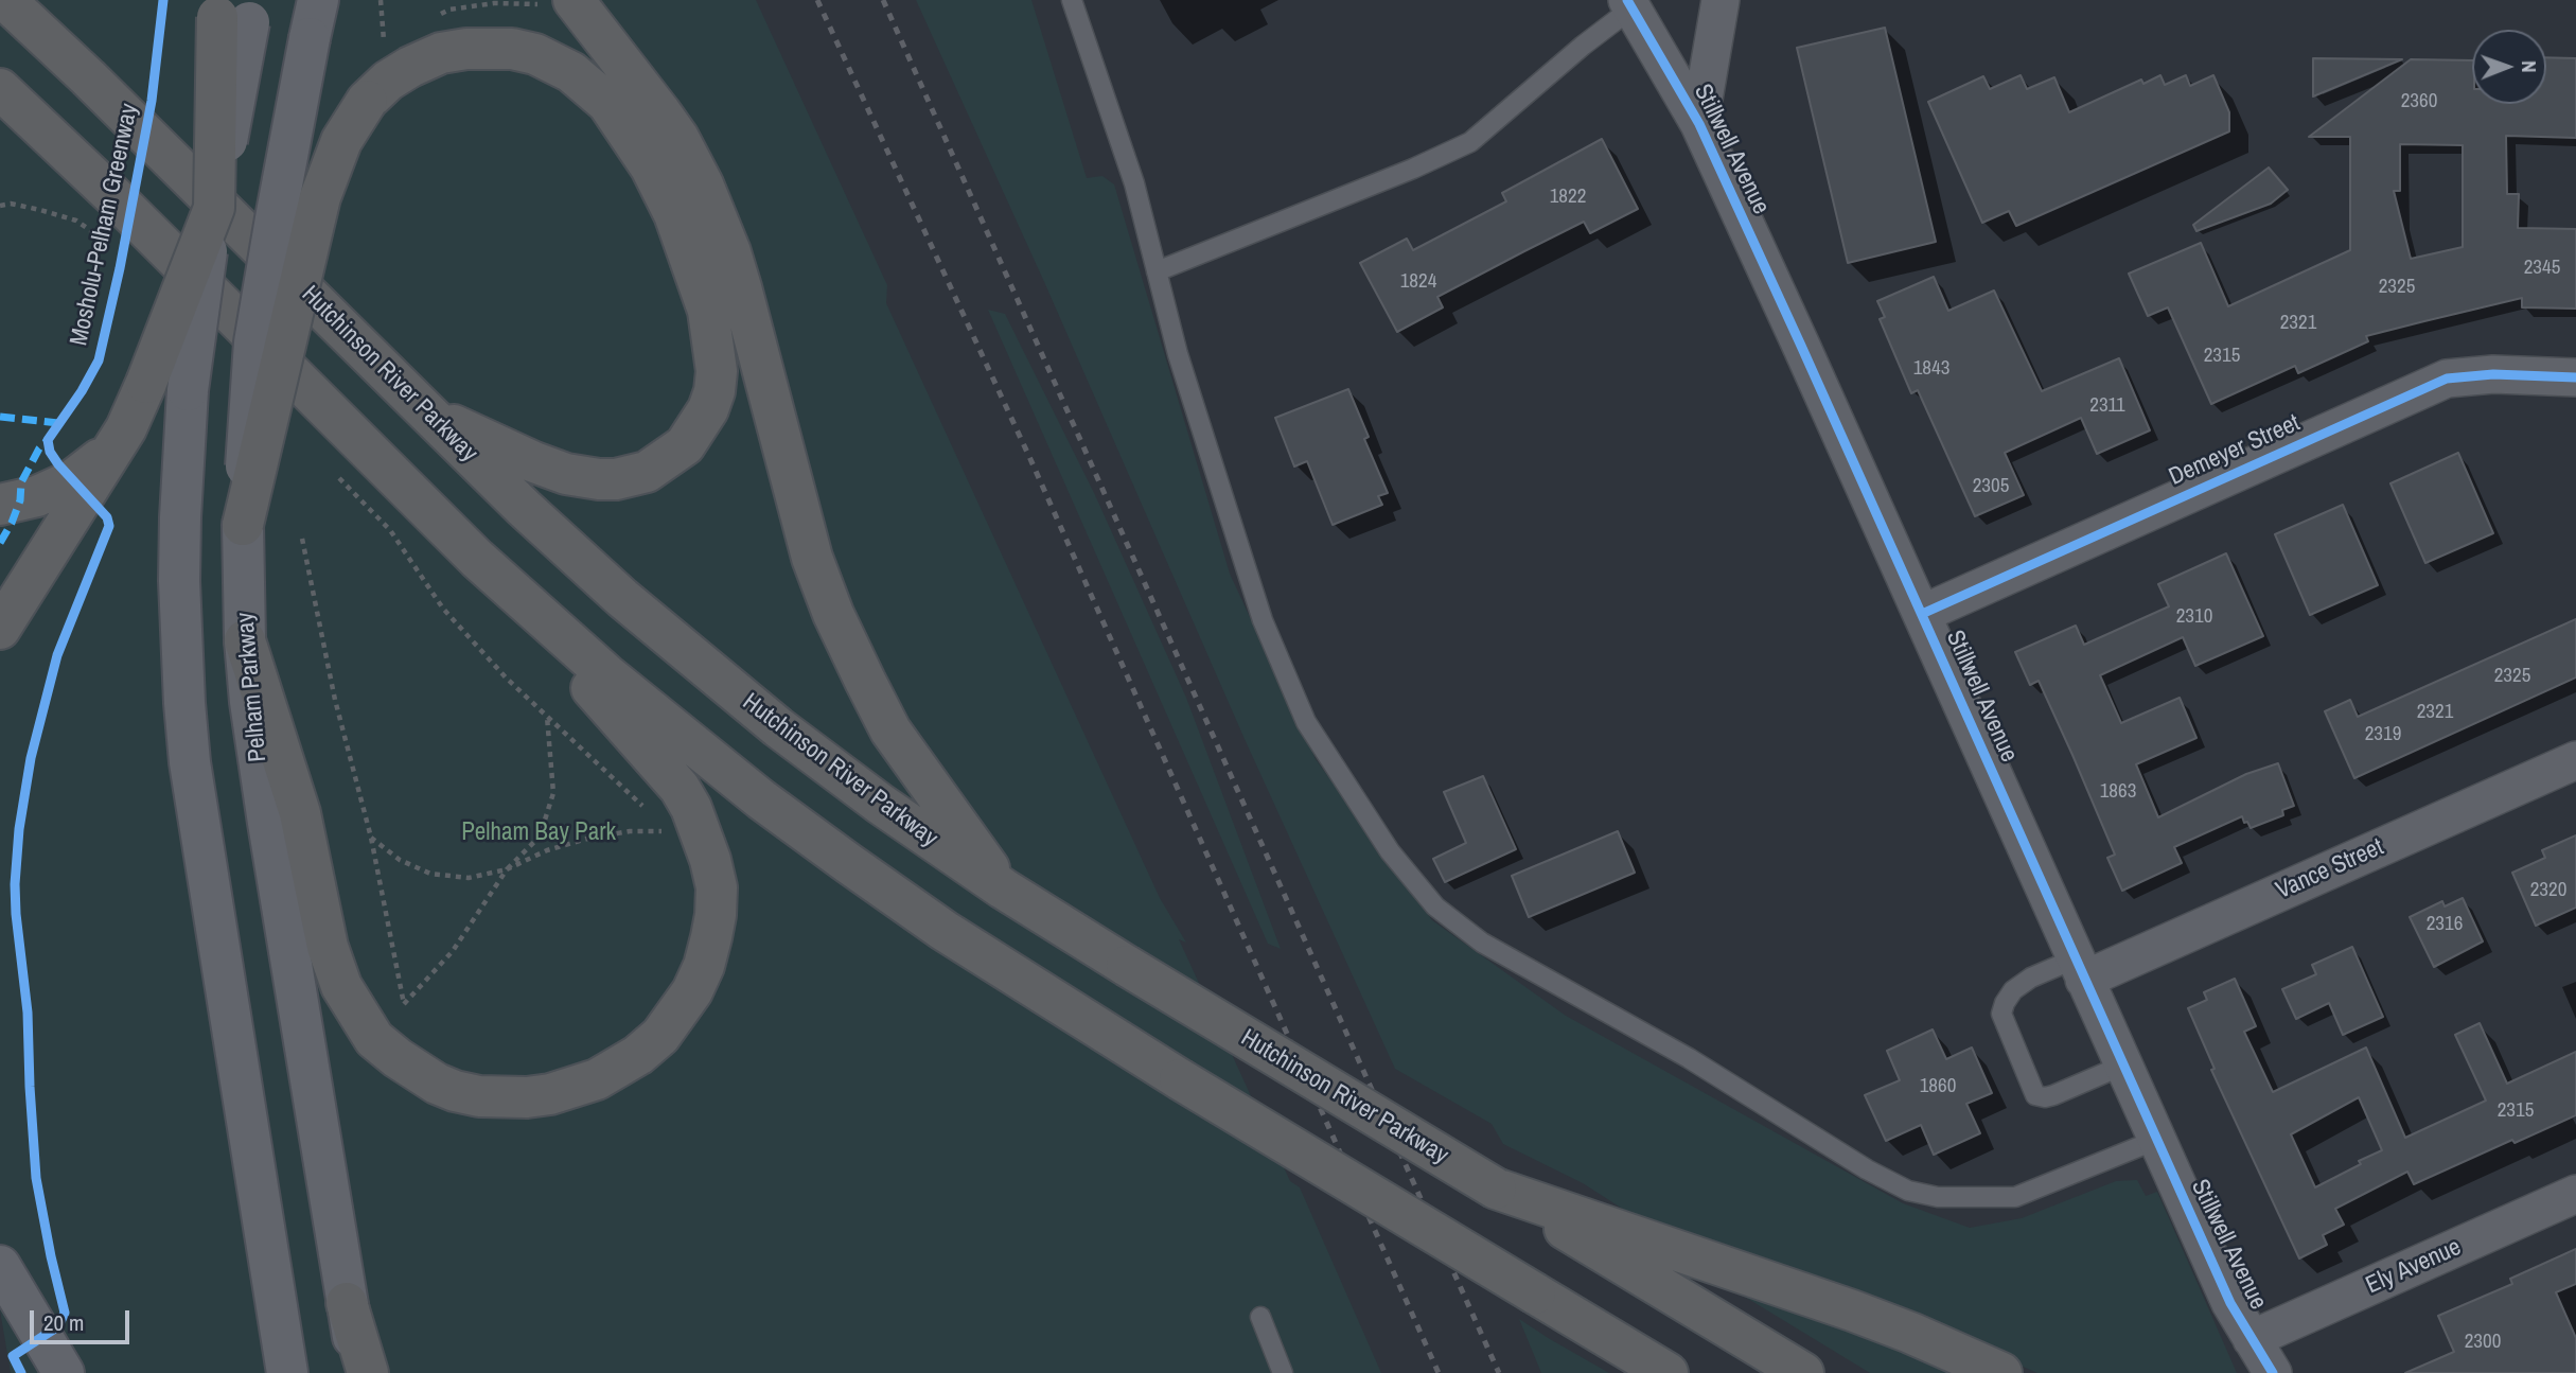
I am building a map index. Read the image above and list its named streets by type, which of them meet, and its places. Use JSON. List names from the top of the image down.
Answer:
{
  "streets": {
    "highway": ["Hutchinson River Parkway"],
    "main road": ["Pelham Parkway"],
    "street": [
      "Stillwell Avenue",
      "Demeyer Street",
      "Vance Street",
      "Ely Avenue"
    ],
    "cycle path": ["Mosholu-Pelham Greenway"]
  },
  "crossings": [
    ["Stillwell Avenue", "Demeyer Street"],
    ["Stillwell Avenue", "Vance Street"],
    ["Stillwell Avenue", "Ely Avenue"]
  ],
  "parks": ["Pelham Bay Park"],
  "house_numbers": [
    "2360",
    "1822",
    "2345",
    "1824",
    "2325",
    "2321",
    "2315",
    "1843",
    "2311",
    "2305",
    "2310",
    "2325",
    "2321",
    "2319",
    "1863",
    "2320",
    "2316",
    "1860",
    "2315",
    "2300"
  ],
  "scale_bar": "20 m",
  "north": "right"
}
